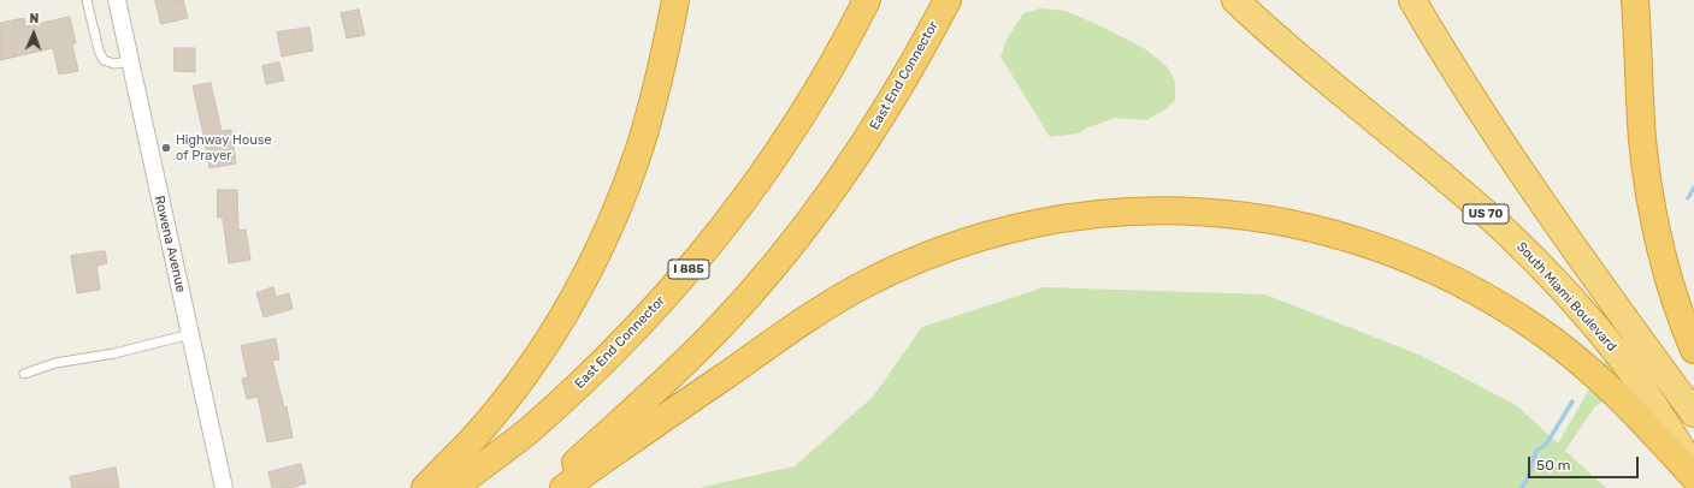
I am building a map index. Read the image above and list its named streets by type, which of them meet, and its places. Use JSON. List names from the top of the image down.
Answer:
{
  "streets": {
    "highway": [
      "East End Connector",
      "US 70",
      "I 885",
      "South Miami Boulevard"
    ],
    "street": ["Rowena Avenue"]
  },
  "places": ["Highway House of Prayer"],
  "scale_bar": "50 m",
  "north": "top"
}
